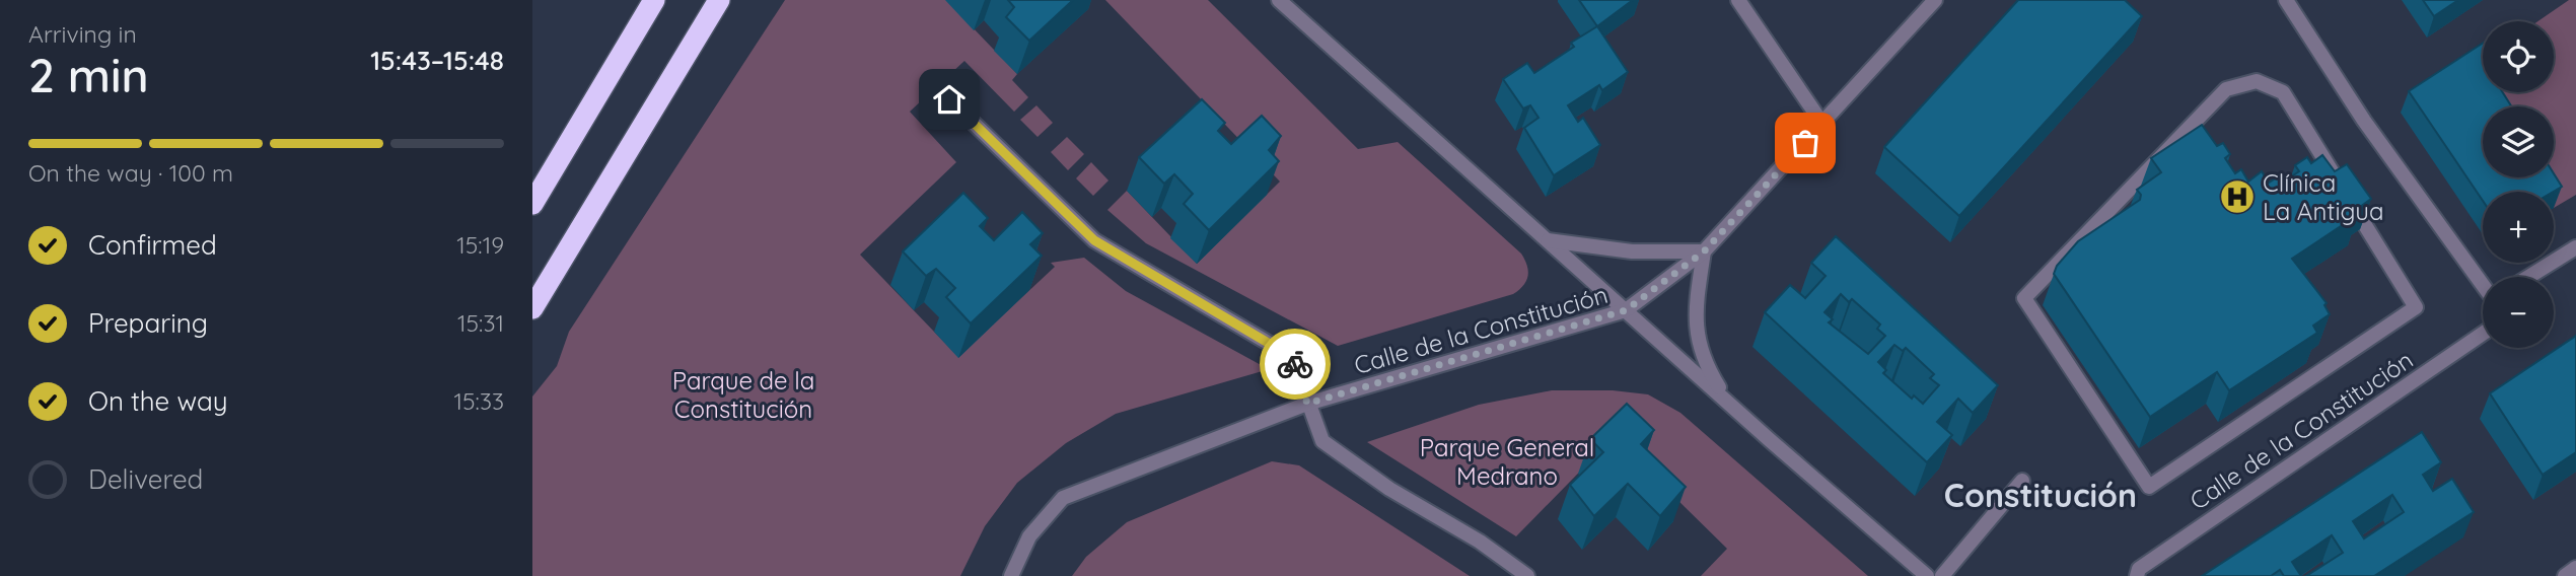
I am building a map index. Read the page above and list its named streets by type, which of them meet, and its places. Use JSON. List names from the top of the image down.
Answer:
{
  "streets": {
    "street": ["Calle de la Constitución"]
  },
  "districts": ["Constitución"],
  "parks": ["Parque de la Constitución", "Parque General Medrano"],
  "places": {
    "hospital": ["Clínica La Antigua"]
  },
  "page": {
    "heading": ["2 min", "Arriving in", "15:43–15:48"],
    "map_buttons": ["+", "−"],
    "bar": "On the way · 100 m",
    "list": [
      ["Confirmed", "15:19"],
      ["Preparing", "15:31"],
      ["On the way", "15:33"],
      "Delivered"
    ]
  }
}
